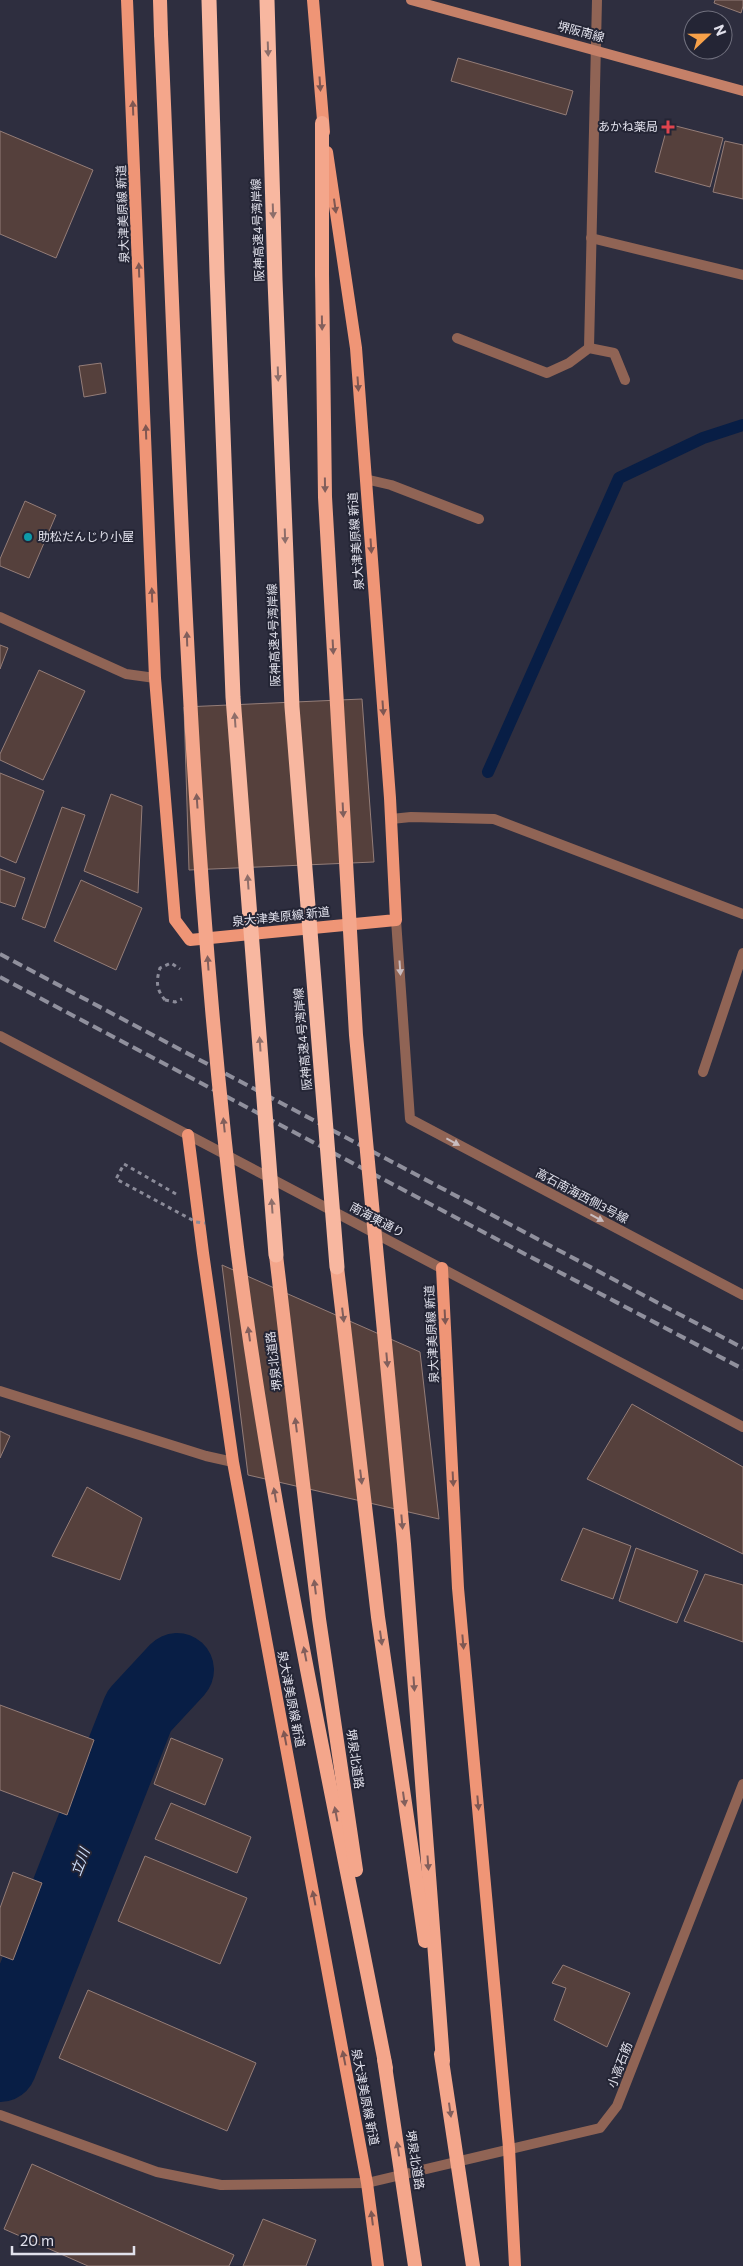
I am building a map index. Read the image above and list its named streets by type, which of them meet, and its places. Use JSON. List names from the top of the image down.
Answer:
{
  "streets": {
    "highway": ["阪神高速4号湾岸線", "堺泉北道路"],
    "main road": ["堺阪南線", "泉大津美原線 新道"],
    "street": ["高石南海西側3号線", "南海東通り", "小高石筋"]
  },
  "crossings": [
    ["泉大津美原線 新道", "高石南海西側3号線"],
    ["泉大津美原線 新道", "南海東通り"],
    ["泉大津美原線 新道", "小高石筋"]
  ],
  "one_way": ["高石南海西側3号線"],
  "water": ["立川"],
  "places": {
    "health": ["あかね薬局"],
    "other": ["助松だんじり小屋"]
  },
  "scale_bar": "20 m",
  "north": "right"
}
